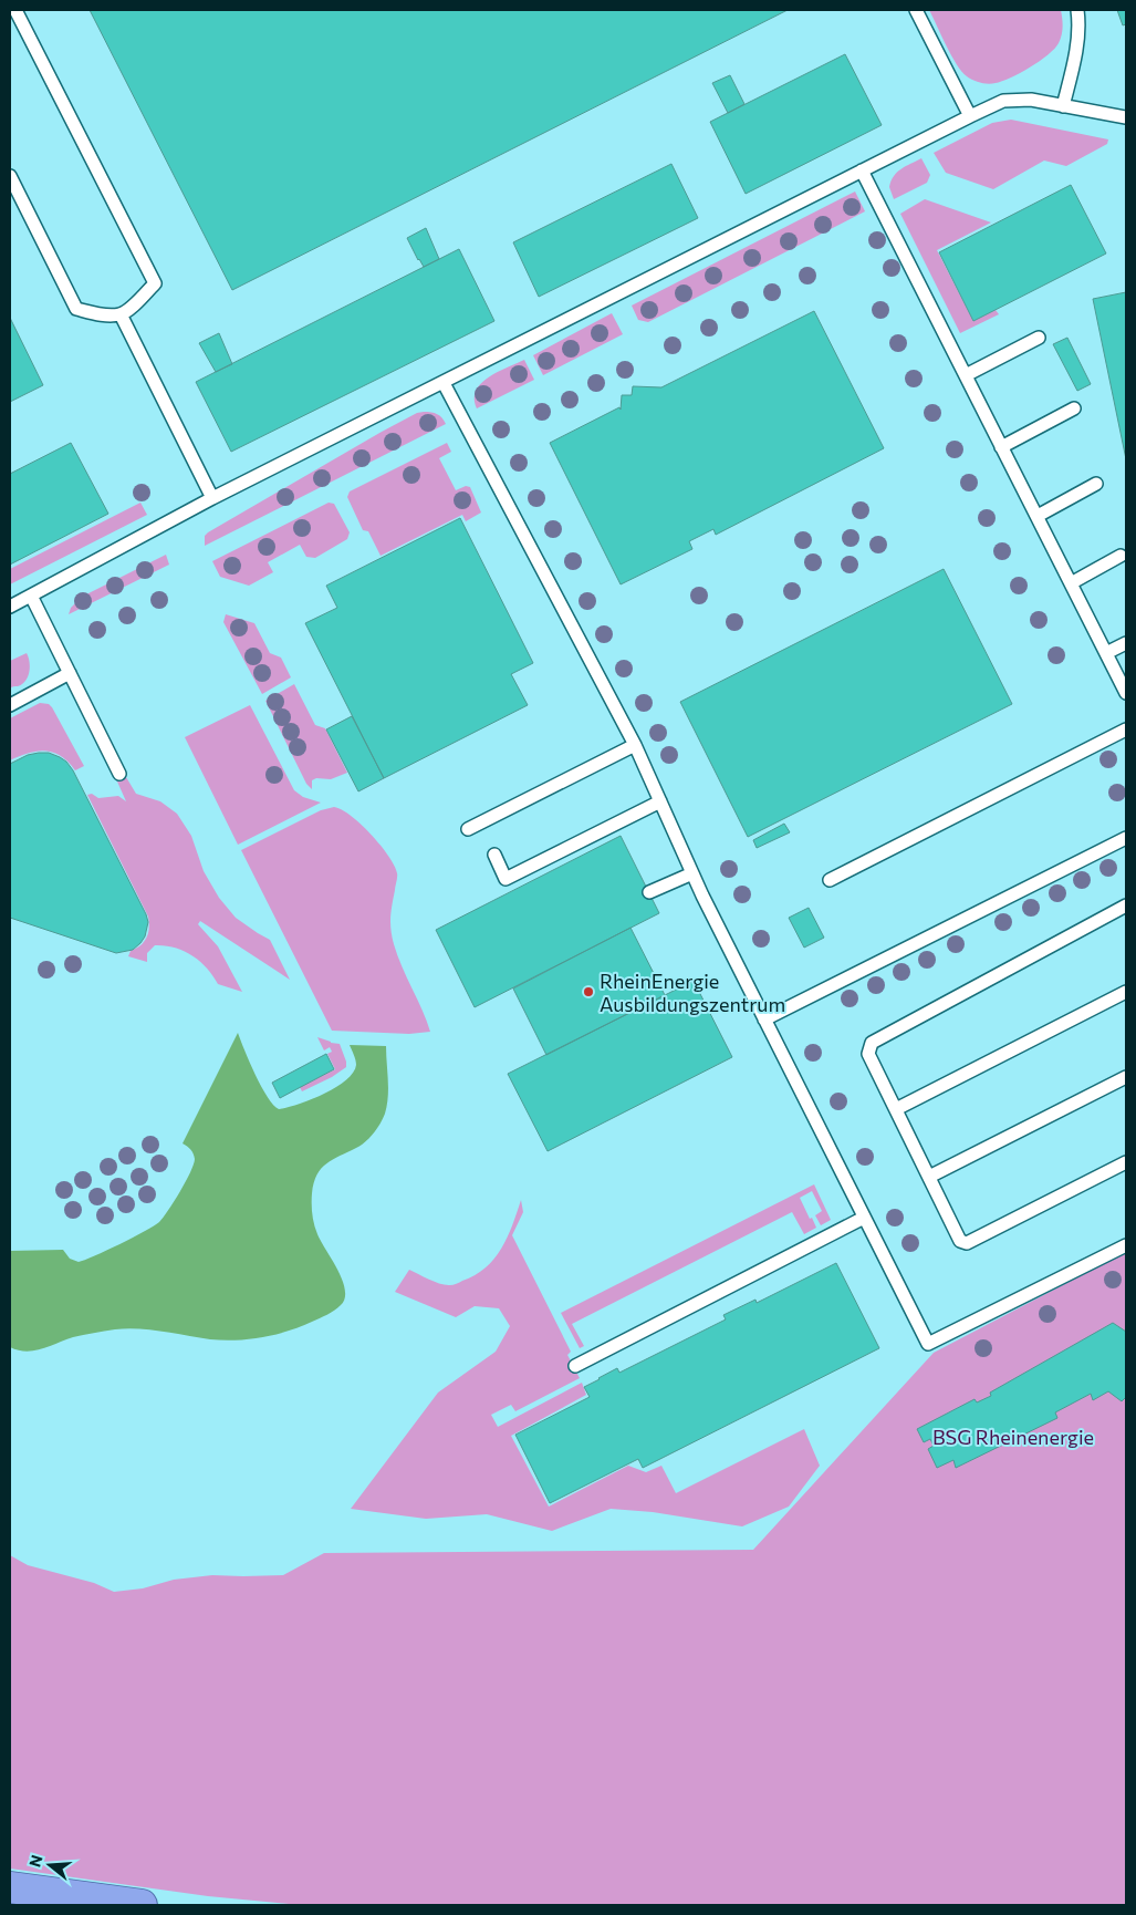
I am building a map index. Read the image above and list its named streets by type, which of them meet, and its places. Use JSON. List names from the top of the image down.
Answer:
{
  "parks": ["BSG Rheinenergie"],
  "places": ["RheinEnergie Ausbildungszentrum"],
  "north": "left"
}
